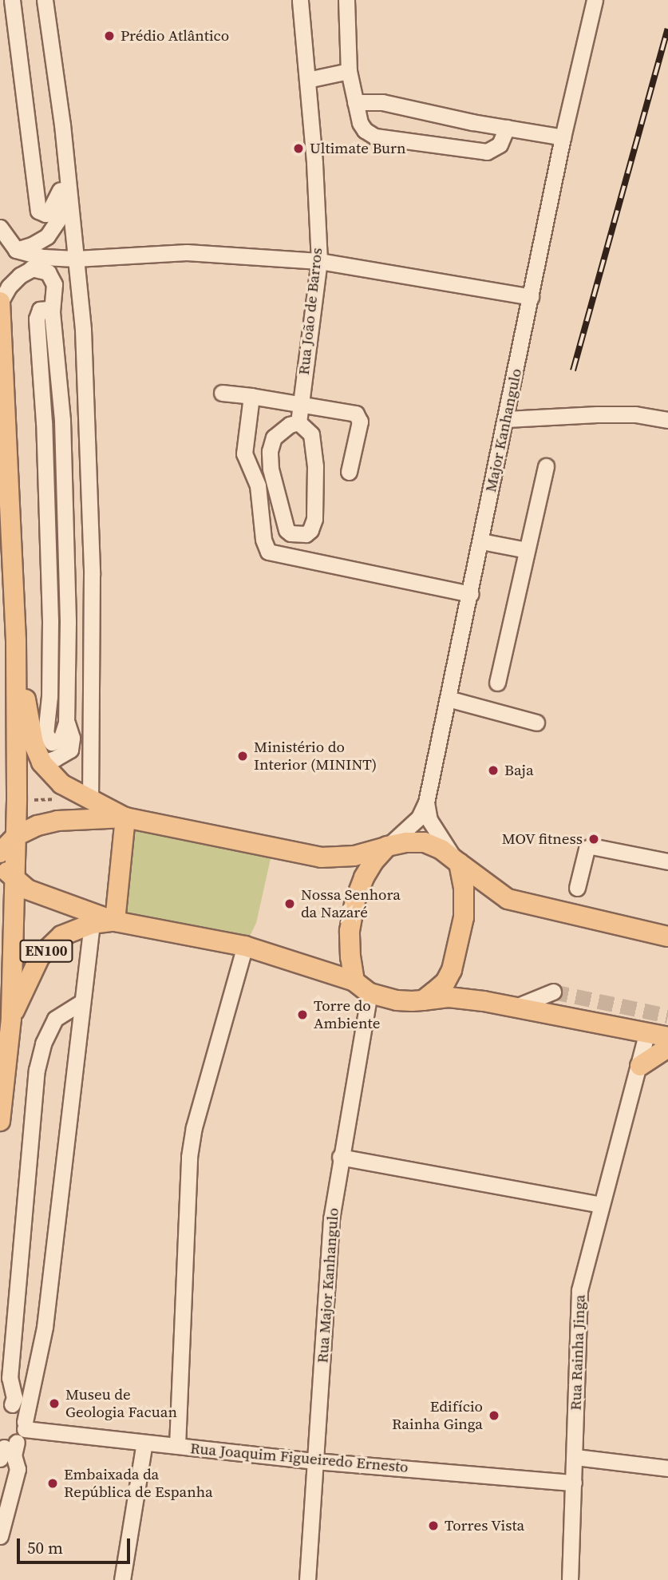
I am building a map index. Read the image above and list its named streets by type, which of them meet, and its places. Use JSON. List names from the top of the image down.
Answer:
{
  "streets": {
    "main road": ["EN100"],
    "street": [
      "Rua João de Barros",
      "Major Kanhangulo",
      "Rua Major Kanhangulo",
      "Rua Rainha Jinga",
      "Rua Joaquim Figueiredo Ernesto"
    ]
  },
  "crossings": [
    ["Major Kanhangulo", "Rua Major Kanhangulo"],
    ["Rua Major Kanhangulo", "Rua Joaquim Figueiredo Ernesto"],
    ["Rua Rainha Jinga", "Rua Joaquim Figueiredo Ernesto"]
  ],
  "places": [
    "Prédio Atlântico",
    "Ultimate Burn",
    "Ministério do Interior (MININT)",
    "Baja",
    "MOV fitness",
    "Nossa Senhora da Nazaré",
    "Torre do Ambiente",
    "Museu de Geologia Facuan",
    "Edifício Rainha Ginga",
    "Embaixada da República de Espanha",
    "Torres Vista"
  ],
  "scale_bar": "50 m"
}
